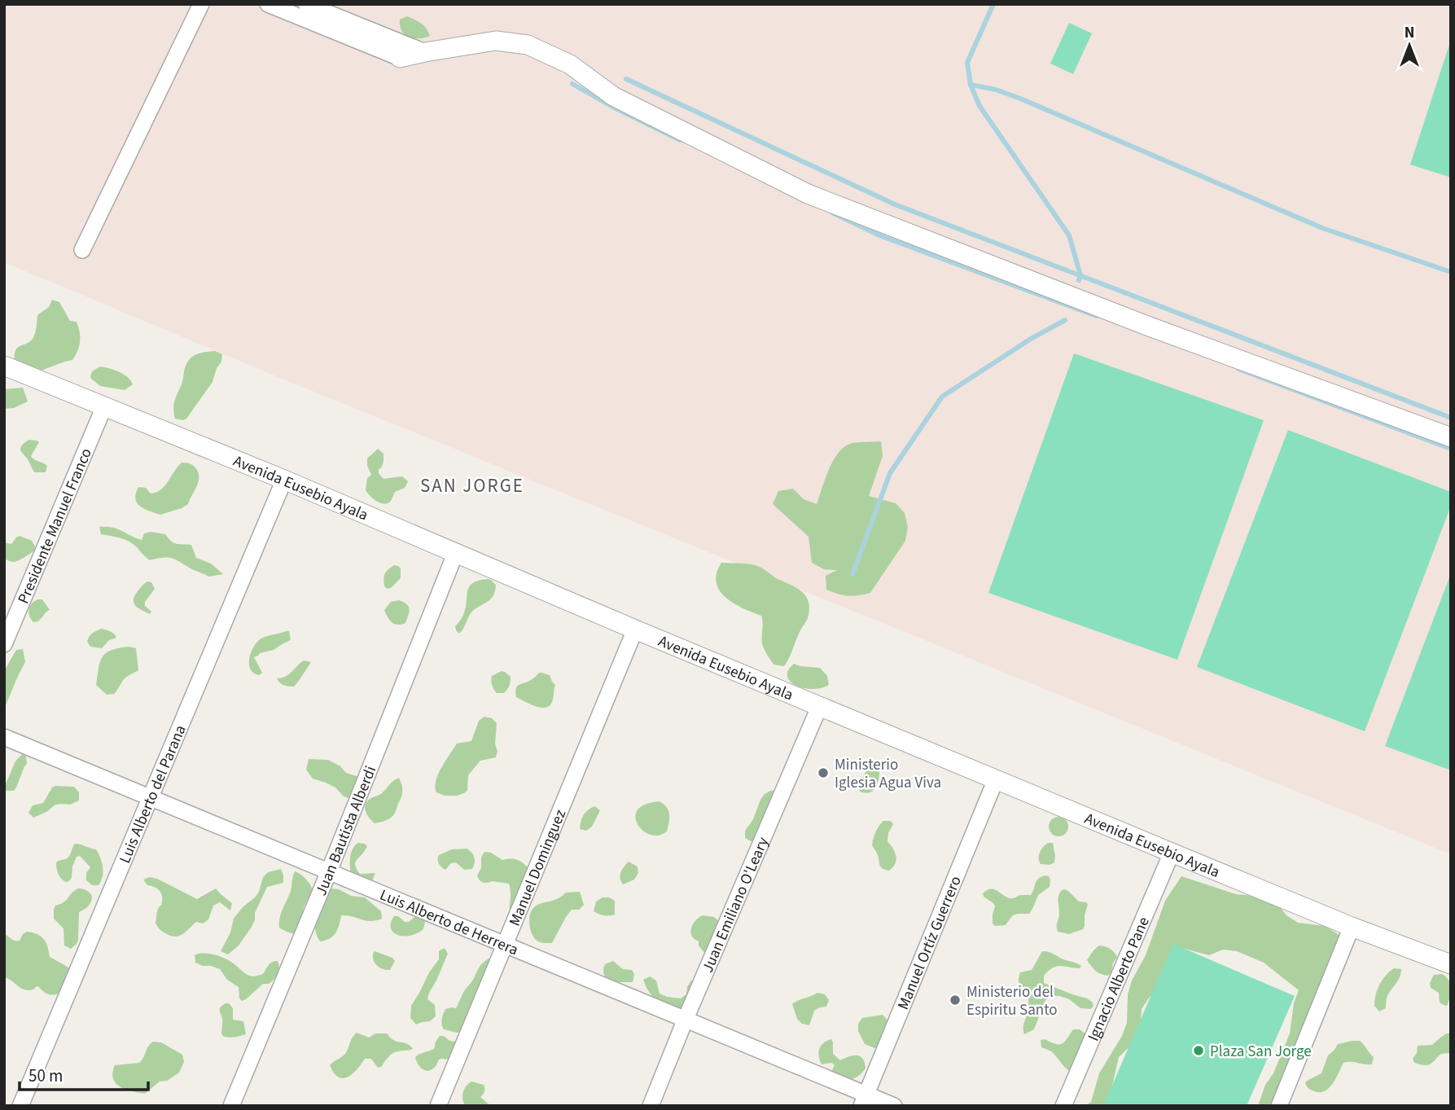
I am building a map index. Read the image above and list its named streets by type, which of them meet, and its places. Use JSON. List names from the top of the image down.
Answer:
{
  "streets": {
    "street": [
      "Avenida Eusebio Ayala",
      "Presidente Manuel Franco",
      "Luis Alberto del Parana",
      "Juan Bautista Alberdi",
      "Manuel Dominguez",
      "Juan Emiliano O'Leary",
      "Luis Alberto de Herrera",
      "Manuel Ortíz Guerrero",
      "Ignacio Alberto Pane"
    ]
  },
  "crossings": [
    ["Avenida Eusebio Ayala", "Presidente Manuel Franco"],
    ["Avenida Eusebio Ayala", "Luis Alberto del Parana"],
    ["Avenida Eusebio Ayala", "Juan Bautista Alberdi"],
    ["Avenida Eusebio Ayala", "Manuel Dominguez"],
    ["Avenida Eusebio Ayala", "Juan Emiliano O'Leary"],
    ["Avenida Eusebio Ayala", "Manuel Ortíz Guerrero"],
    ["Avenida Eusebio Ayala", "Ignacio Alberto Pane"],
    ["Luis Alberto del Parana", "Luis Alberto de Herrera"],
    ["Juan Bautista Alberdi", "Luis Alberto de Herrera"],
    ["Manuel Dominguez", "Luis Alberto de Herrera"],
    ["Juan Emiliano O'Leary", "Luis Alberto de Herrera"],
    ["Luis Alberto de Herrera", "Manuel Ortíz Guerrero"]
  ],
  "districts": ["SAN JORGE"],
  "places": ["Ministerio Iglesia Agua Viva", "Ministerio del Espiritu Santo", "Plaza San Jorge"],
  "scale_bar": "50 m",
  "north": "top"
}
